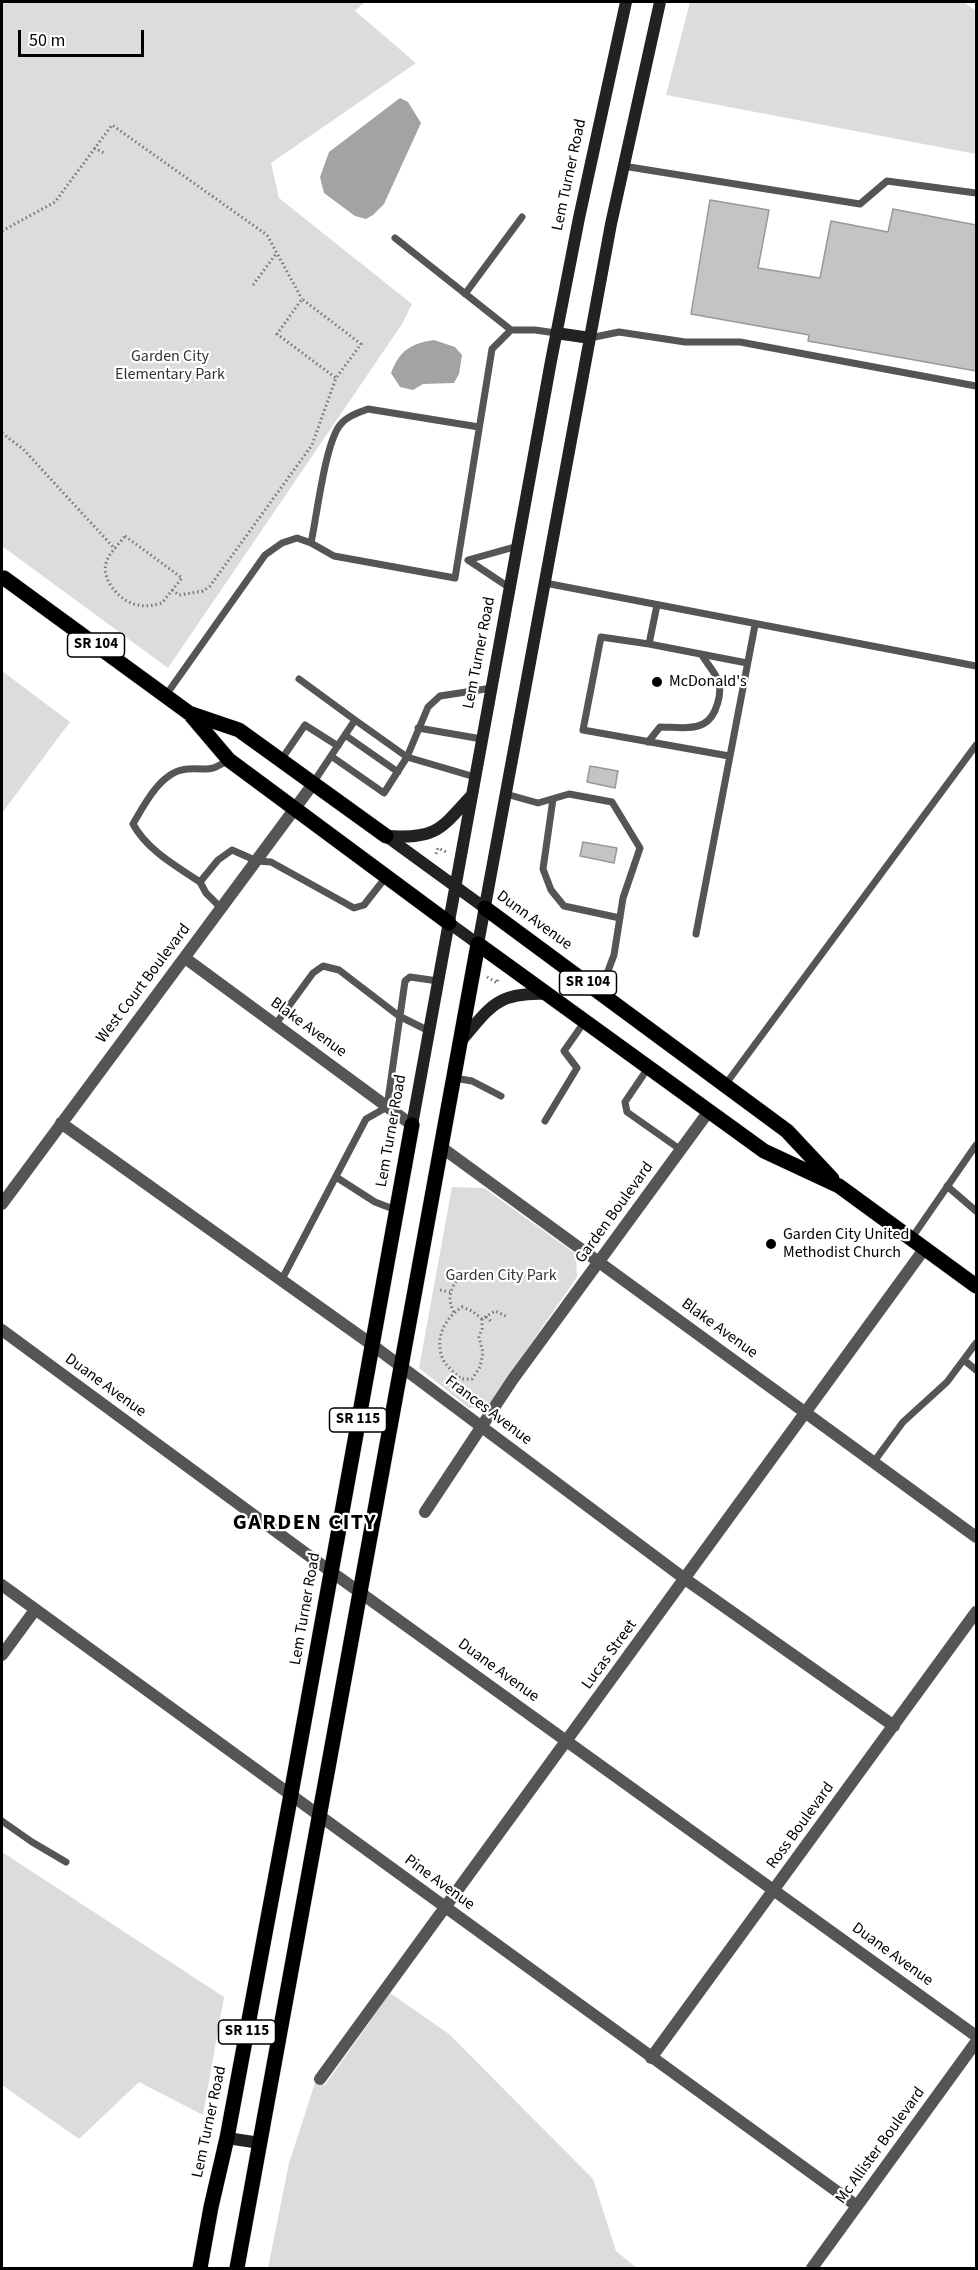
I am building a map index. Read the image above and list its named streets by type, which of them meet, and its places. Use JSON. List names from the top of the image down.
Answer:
{
  "streets": {
    "main road": [
      "Lem Turner Road",
      "SR 104",
      "Dunn Avenue",
      "SR 115"
    ],
    "street": [
      "West Court Boulevard",
      "Blake Avenue",
      "Garden Boulevard",
      "Duane Avenue",
      "Frances Avenue",
      "Lucas Street",
      "Ross Boulevard",
      "Pine Avenue",
      "Mc Allister Boulevard"
    ]
  },
  "crossings": [
    ["Lem Turner Road", "Dunn Avenue"],
    ["Lem Turner Road", "Blake Avenue"],
    ["Lem Turner Road", "Duane Avenue"],
    ["Lem Turner Road", "Frances Avenue"],
    ["Lem Turner Road", "Pine Avenue"],
    ["Dunn Avenue", "West Court Boulevard"],
    ["Dunn Avenue", "Garden Boulevard"],
    ["Dunn Avenue", "SR 115"],
    ["Dunn Avenue", "Lucas Street"],
    ["West Court Boulevard", "Blake Avenue"],
    ["West Court Boulevard", "Frances Avenue"],
    ["Blake Avenue", "Garden Boulevard"],
    ["Blake Avenue", "SR 115"],
    ["Blake Avenue", "Lucas Street"],
    ["Garden Boulevard", "Frances Avenue"],
    ["Duane Avenue", "SR 115"],
    ["Duane Avenue", "Lucas Street"],
    ["Duane Avenue", "Ross Boulevard"],
    ["Frances Avenue", "SR 115"],
    ["Frances Avenue", "Lucas Street"],
    ["Frances Avenue", "Ross Boulevard"],
    ["SR 115", "Pine Avenue"],
    ["Lucas Street", "Pine Avenue"],
    ["Ross Boulevard", "Pine Avenue"],
    ["Pine Avenue", "Mc Allister Boulevard"]
  ],
  "districts": ["GARDEN CITY"],
  "parks": ["Garden City Elementary Park", "Garden City Park"],
  "places": ["McDonald's", "Garden City United Methodist Church"],
  "scale_bar": "50 m"
}
